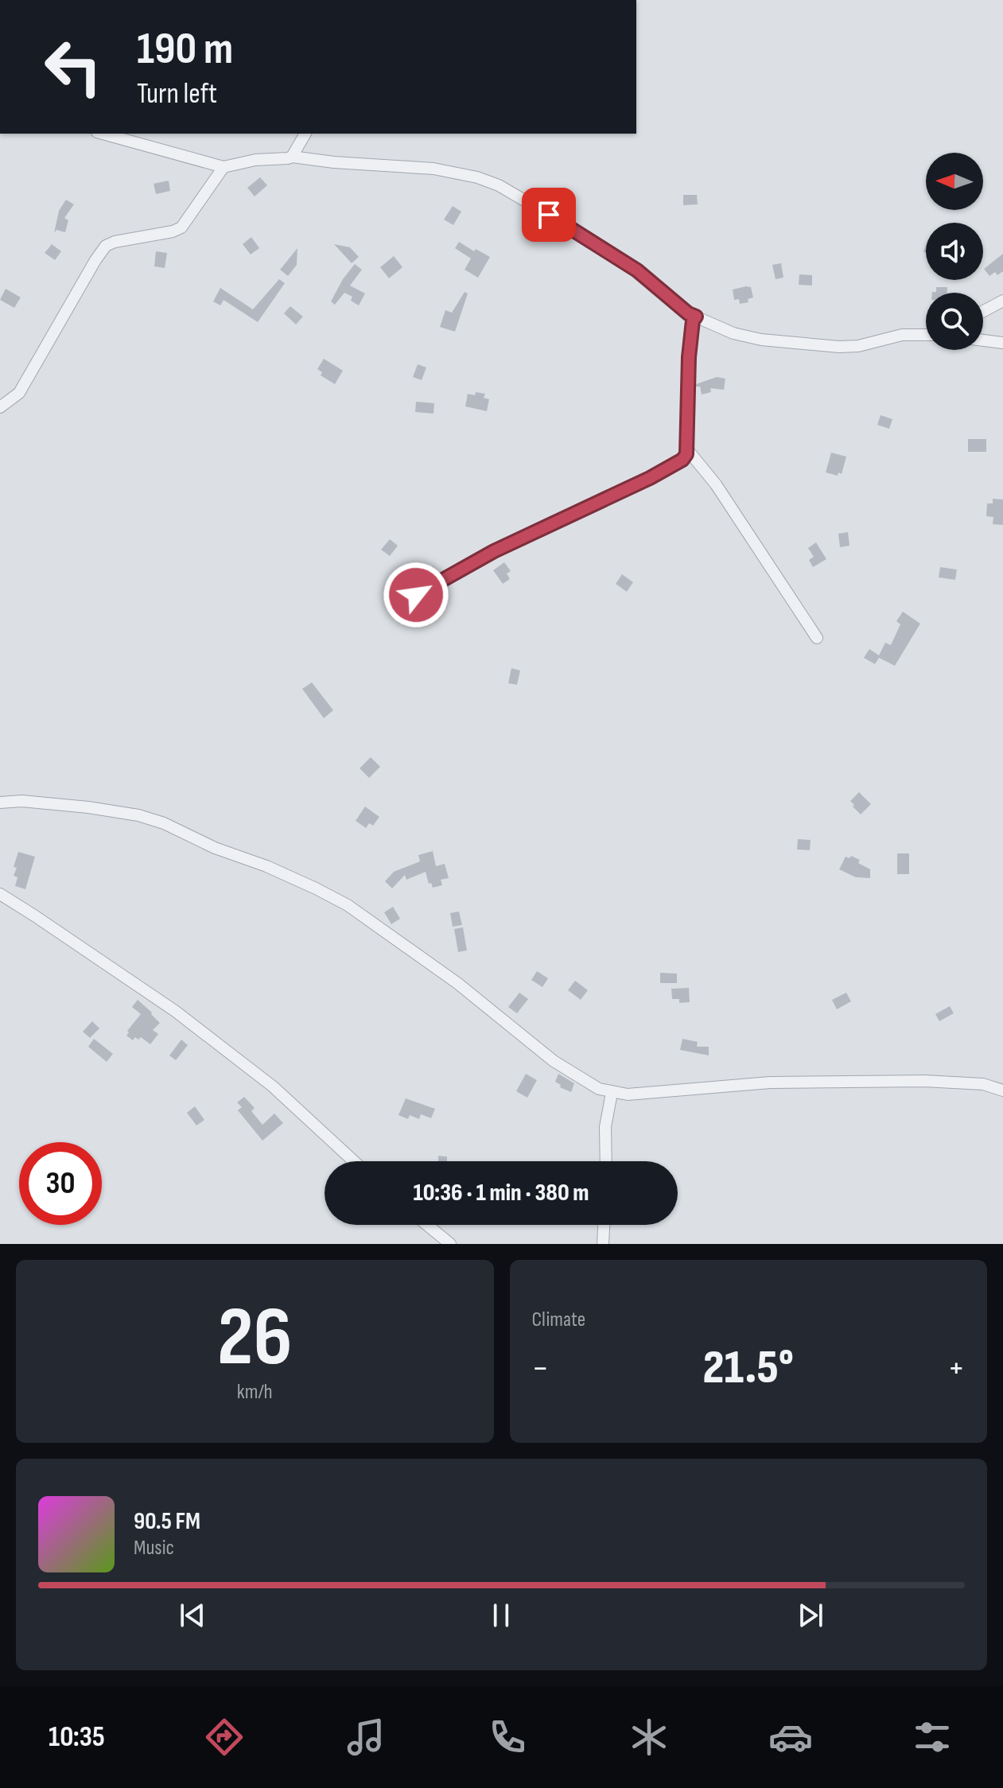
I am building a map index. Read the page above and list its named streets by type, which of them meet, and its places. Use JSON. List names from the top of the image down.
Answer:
{
  "north": "left",
  "page": {
    "turn": ["190 m", "Turn left"],
    "limit": "30",
    "trip": "10:36 · 1 min · 380 m",
    "tile": [
      ["26", "km/h"],
      "Climate"
    ],
    "heat": ["−", "21.5°", "+"],
    "song": ["90.5 FM", "Music"],
    "tabs": "10:35"
  }
}
